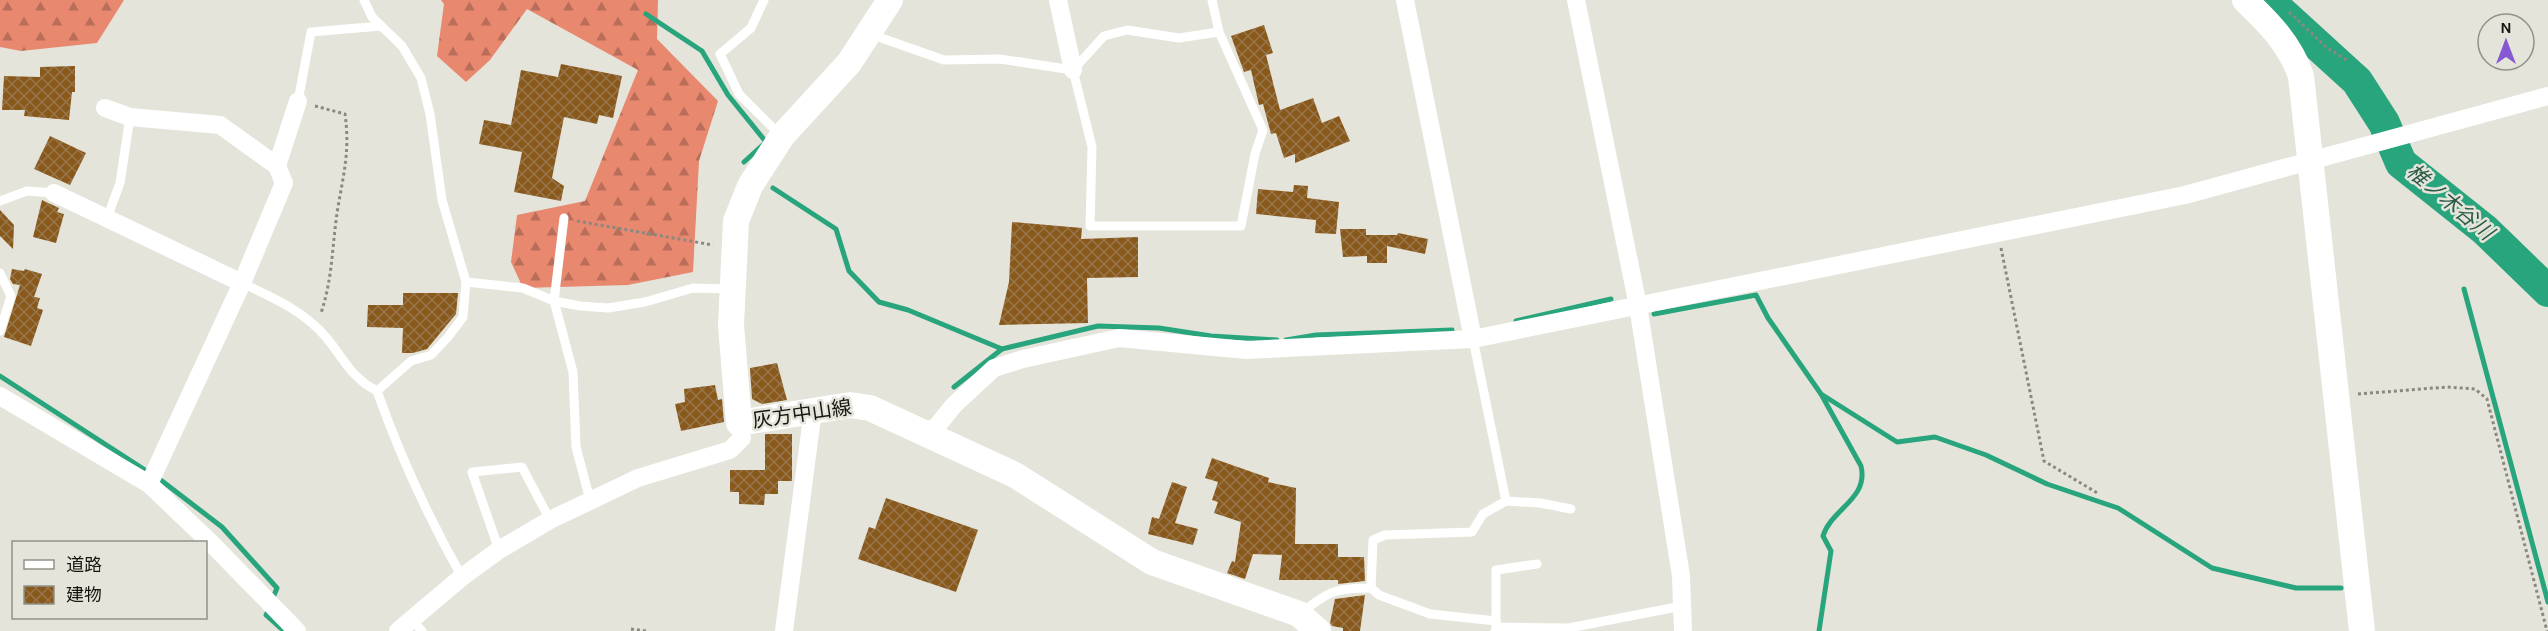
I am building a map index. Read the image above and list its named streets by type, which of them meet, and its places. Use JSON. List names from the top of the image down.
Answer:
{
  "streets": {
    "main road": ["灰方中山線"]
  },
  "water": ["椎ノ木谷川"],
  "legend": ["道路", "建物"],
  "north": "top"
}
